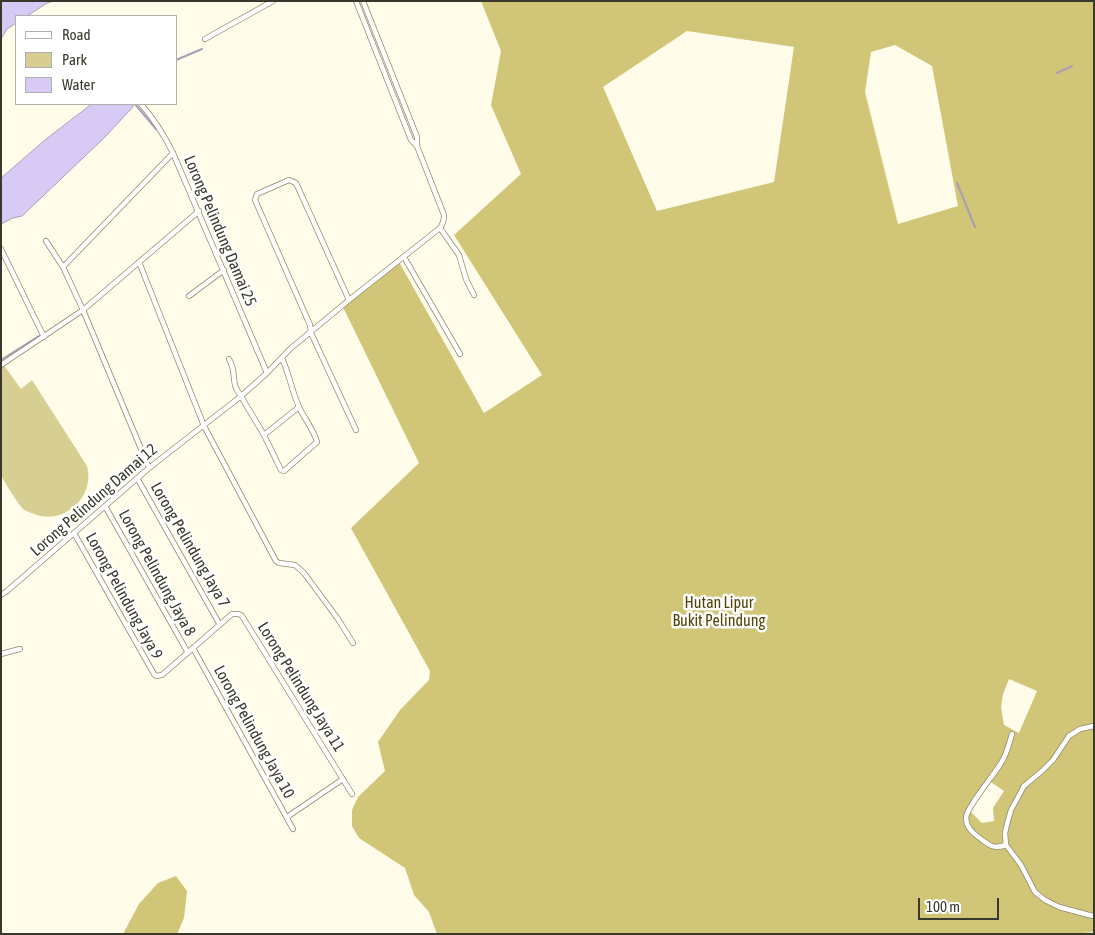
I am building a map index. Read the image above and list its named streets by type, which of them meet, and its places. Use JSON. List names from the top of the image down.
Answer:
{
  "streets": {
    "street": [
      "Lorong Pelindung Damai 25",
      "Lorong Pelindung Damai 12",
      "Lorong Pelindung Jaya 7",
      "Lorong Pelindung Jaya 8",
      "Lorong Pelindung Jaya 9",
      "Lorong Pelindung Jaya 11",
      "Lorong Pelindung Jaya 10"
    ]
  },
  "crossings": [
    ["Lorong Pelindung Damai 25", "Lorong Pelindung Damai 12"],
    ["Lorong Pelindung Damai 12", "Lorong Pelindung Jaya 7"],
    ["Lorong Pelindung Damai 12", "Lorong Pelindung Jaya 8"],
    ["Lorong Pelindung Damai 12", "Lorong Pelindung Jaya 9"],
    ["Lorong Pelindung Jaya 7", "Lorong Pelindung Jaya 9"],
    ["Lorong Pelindung Jaya 7", "Lorong Pelindung Jaya 11"],
    ["Lorong Pelindung Jaya 8", "Lorong Pelindung Jaya 9"],
    ["Lorong Pelindung Jaya 9", "Lorong Pelindung Jaya 11"],
    ["Lorong Pelindung Jaya 9", "Lorong Pelindung Jaya 10"]
  ],
  "parks": ["Hutan Lipur Bukit Pelindung"],
  "legend": ["Road", "Park", "Water"],
  "scale_bar": "100 m"
}
